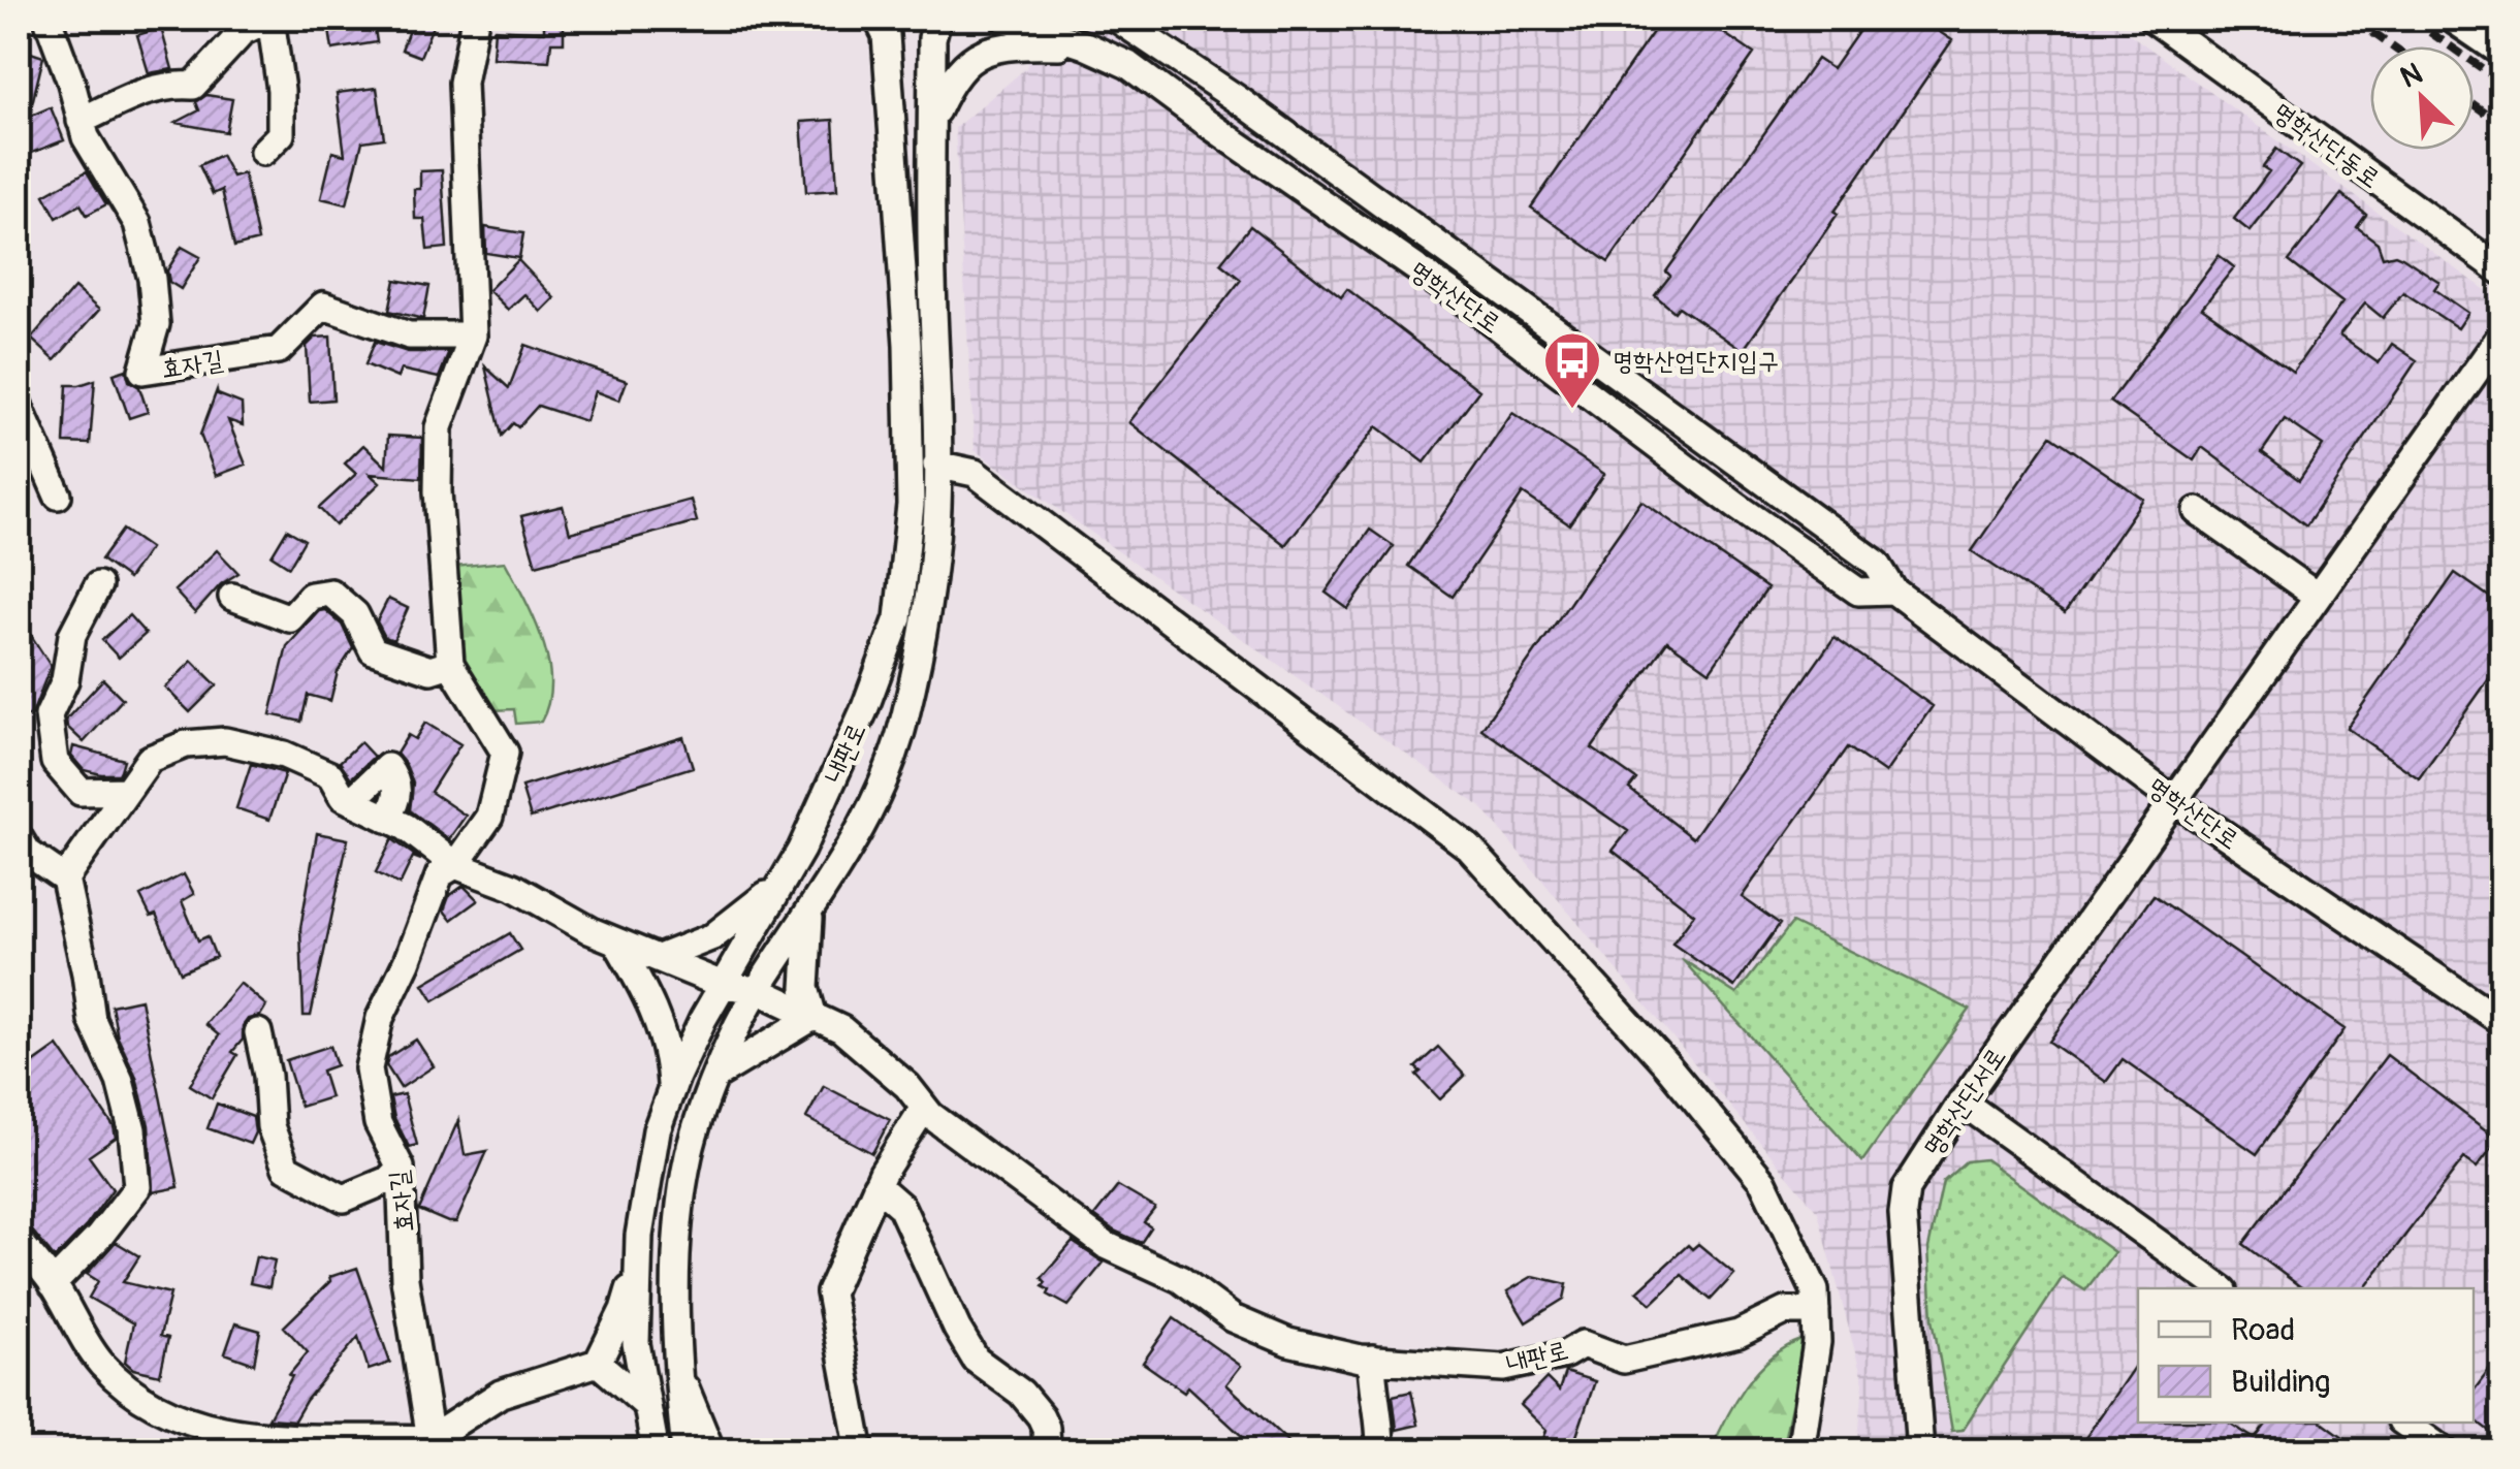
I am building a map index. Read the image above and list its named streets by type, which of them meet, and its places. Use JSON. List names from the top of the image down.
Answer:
{
  "streets": {
    "street": [
      "명학산단동로",
      "명학산단로",
      "효자길",
      "내판로",
      "명학산단서로"
    ]
  },
  "crossings": [
    ["명학산단로", "명학산단서로"]
  ],
  "places": {
    "bus stop": ["명학산업단지입구"]
  },
  "legend": ["Road", "Building"],
  "north": "top left"
}
